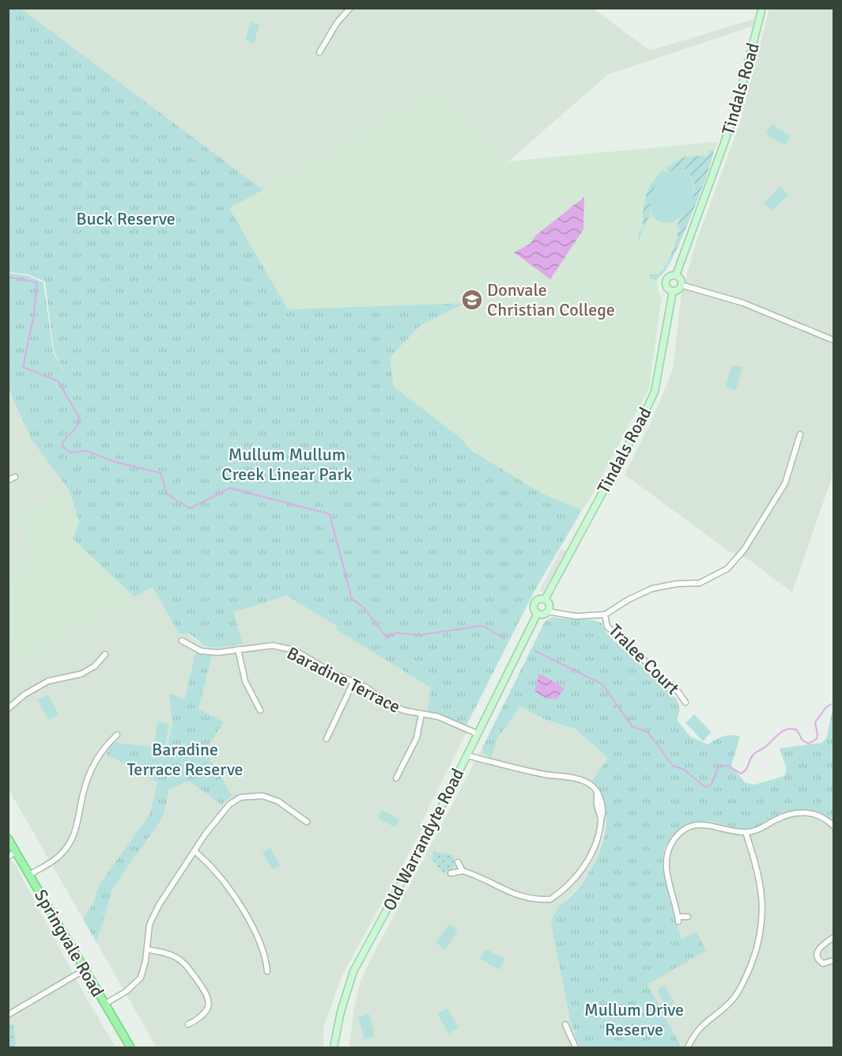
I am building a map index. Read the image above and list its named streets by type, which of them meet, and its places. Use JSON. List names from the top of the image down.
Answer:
{
  "streets": {
    "main road": ["Tindals Road", "Old Warrandyte Road", "Springvale Road"],
    "street": ["Tralee Court", "Baradine Terrace"]
  },
  "crossings": [
    ["Tindals Road", "Old Warrandyte Road"],
    ["Baradine Terrace", "Old Warrandyte Road"]
  ],
  "parks": [
    "Buck Reserve",
    "Mullum Mullum Creek Linear Park",
    "Baradine Terrace Reserve",
    "Mullum Drive Reserve"
  ],
  "places": {
    "school or university": ["Donvale Christian College"]
  }
}
